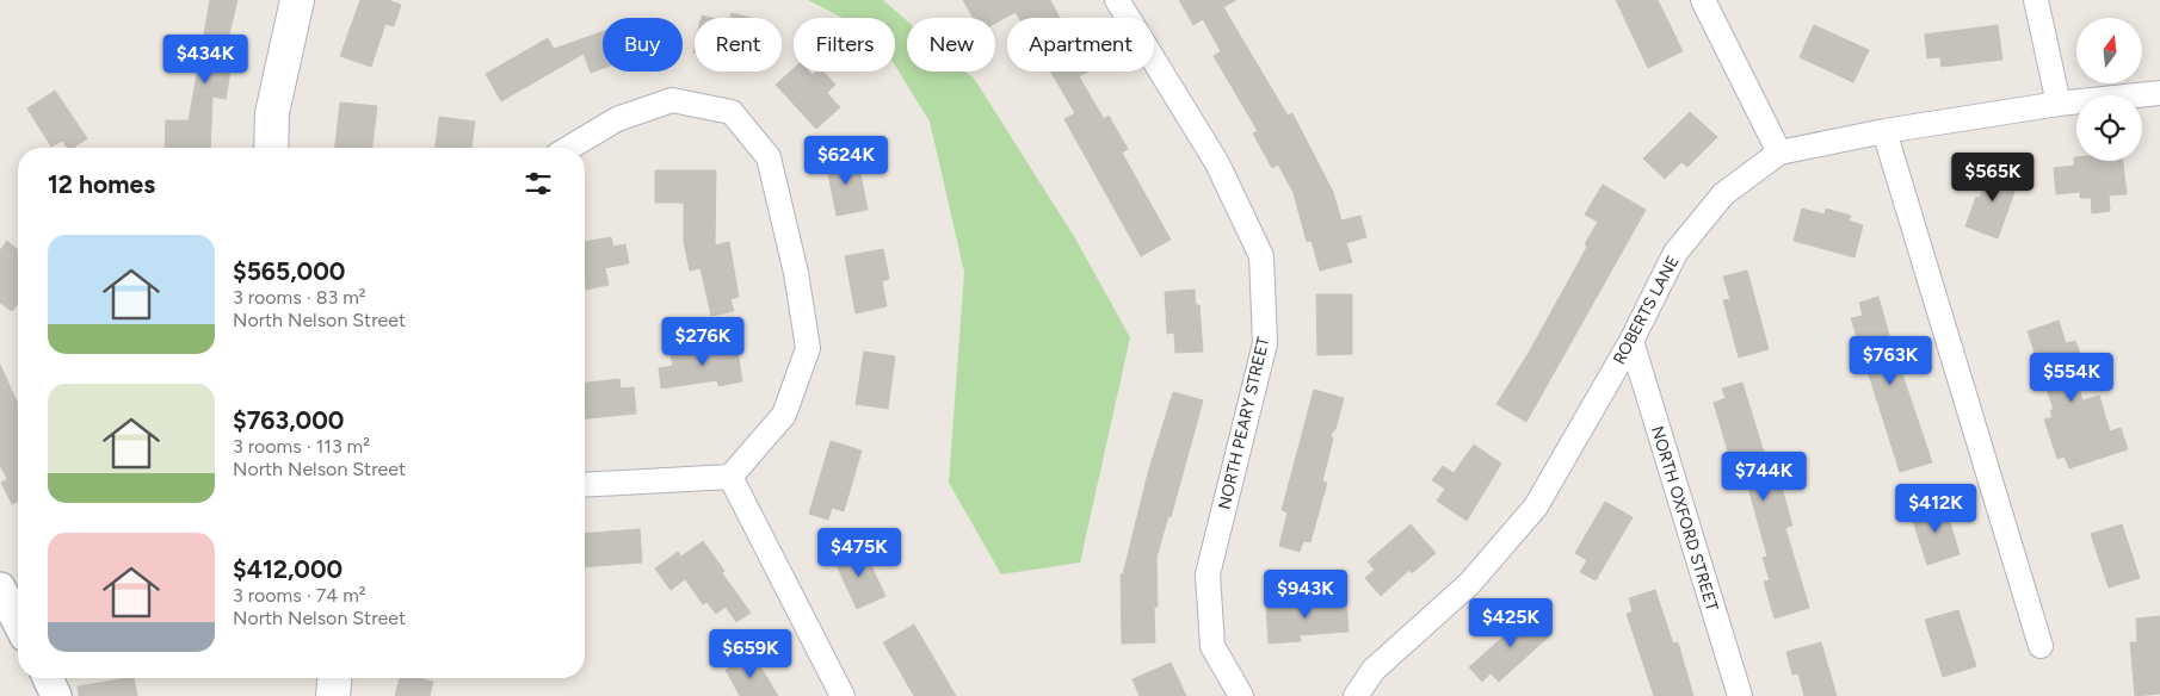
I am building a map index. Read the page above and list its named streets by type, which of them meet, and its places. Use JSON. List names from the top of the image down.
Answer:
{
  "streets": {
    "street": ["ROBERTS LANE", "NORTH PEARY STREET", "NORTH OXFORD STREET"]
  },
  "crossings": [
    ["ROBERTS LANE", "NORTH OXFORD STREET"]
  ],
  "north": "top",
  "page": {
    "chip": [
      "Buy",
      "Rent",
      "Filters",
      "New",
      "Apartment"
    ],
    "price": [
      "$434K",
      "$624K",
      "$565K",
      "$276K",
      "$763K",
      "$554K",
      "$744K",
      "$412K",
      "$475K",
      "$943K",
      "$425K",
      "$659K"
    ],
    "heading": "12 homes",
    "list": [
      {
        "name": "$565,000",
        "note": "3 rooms · 83 m² · North Nelson Street"
      },
      {
        "name": "$763,000",
        "note": "3 rooms · 113 m² · North Nelson Street"
      },
      {
        "name": "$412,000",
        "note": "3 rooms · 74 m² · North Nelson Street"
      }
    ]
  }
}
